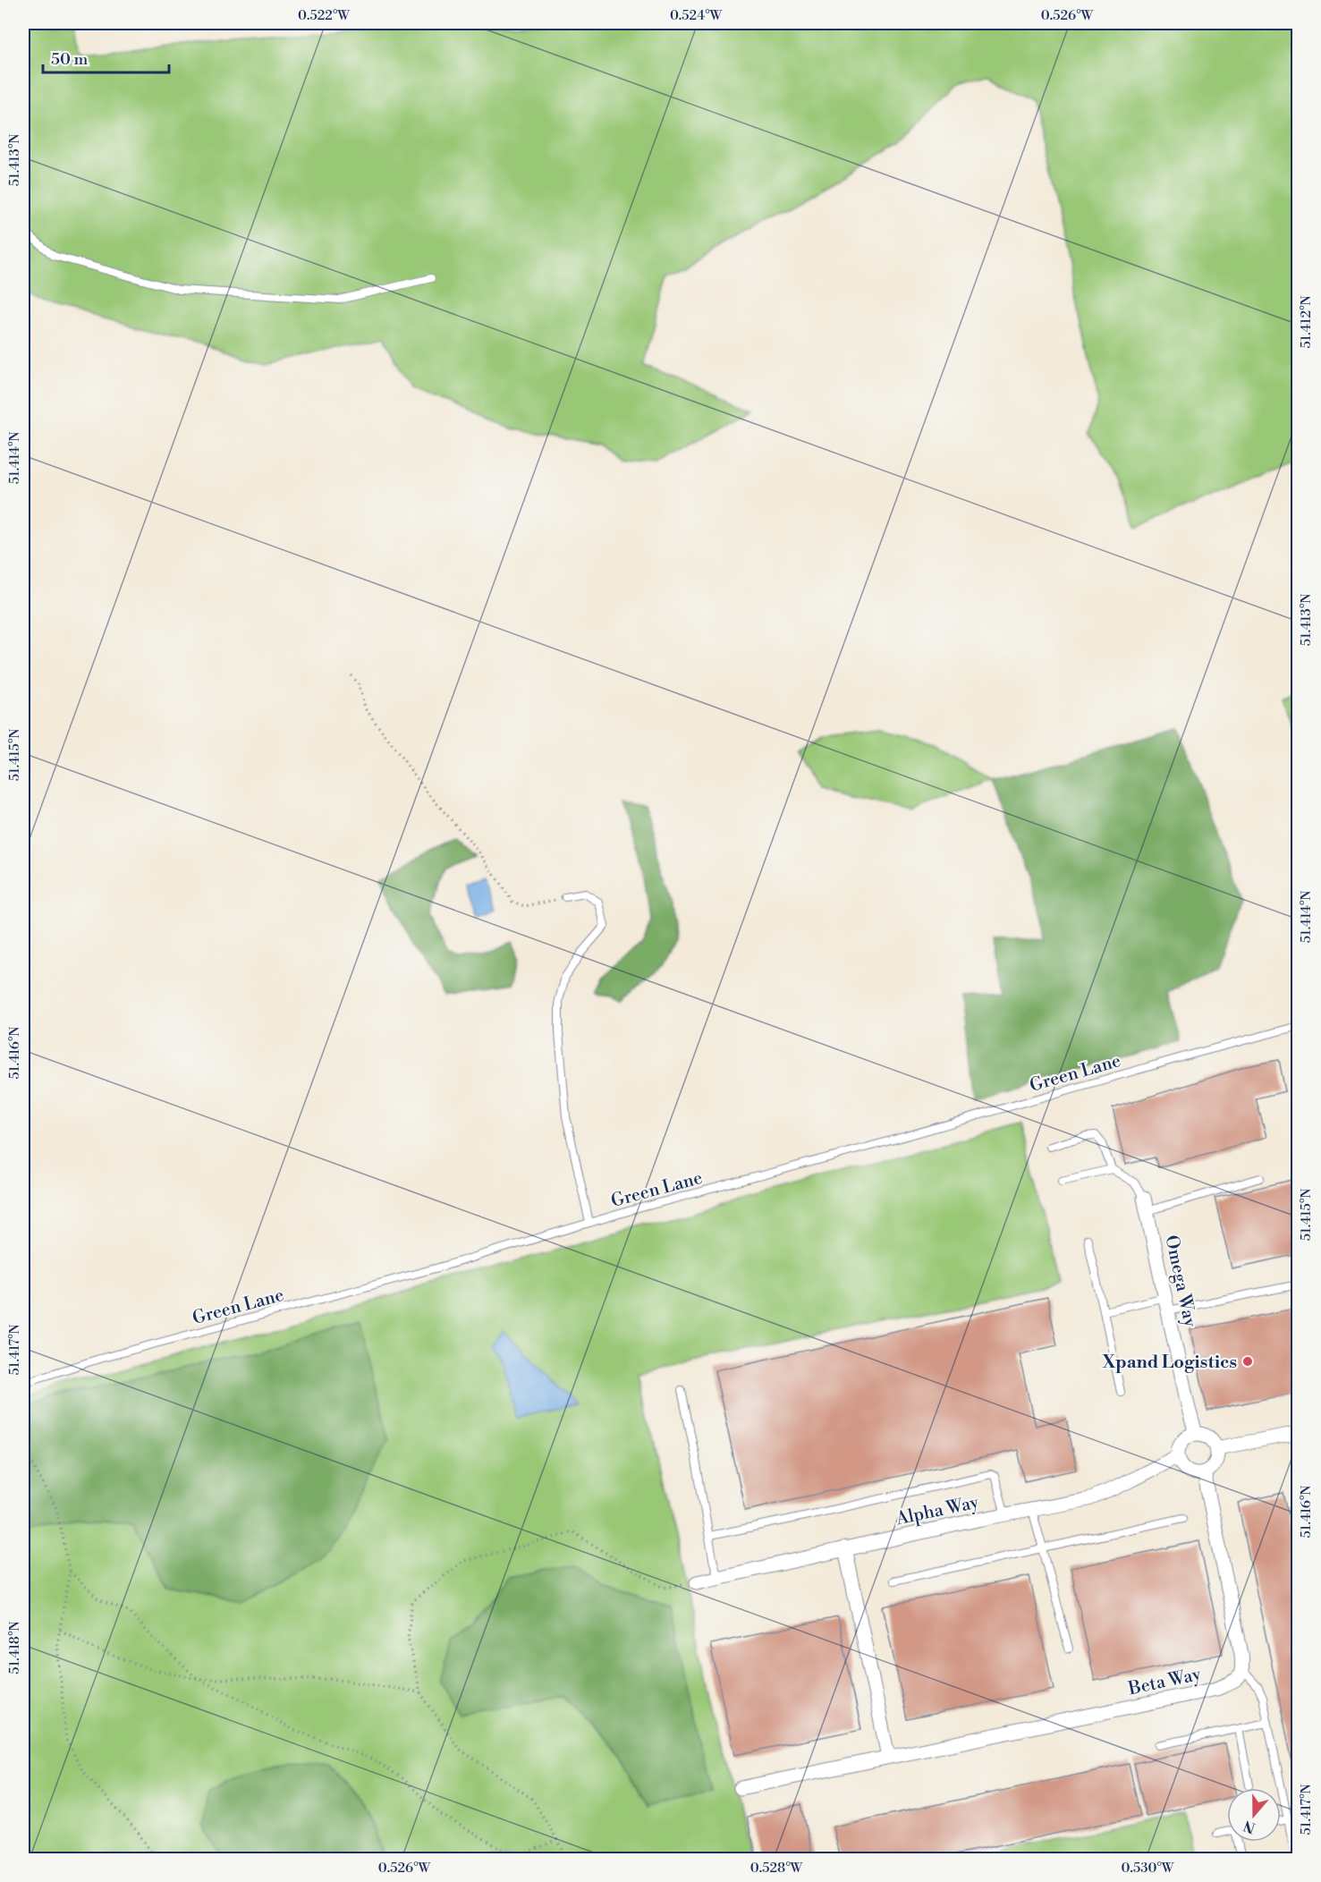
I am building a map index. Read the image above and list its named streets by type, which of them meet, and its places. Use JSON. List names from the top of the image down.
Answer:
{
  "streets": {
    "street": ["Omega Way", "Alpha Way", "Beta Way"],
    "lane": ["Green Lane"]
  },
  "crossings": [
    ["Omega Way", "Alpha Way"]
  ],
  "places": ["Xpand Logistics"],
  "scale_bar": "50 m",
  "north": "bottom",
  "coordinates": [
    "0.522°W",
    "0.524°W",
    "0.526°W",
    "51.413°N",
    "51.412°N",
    "51.414°N",
    "51.415°N",
    "51.416°N",
    "51.417°N",
    "51.418°N",
    "0.528°W",
    "0.530°W"
  ]
}
